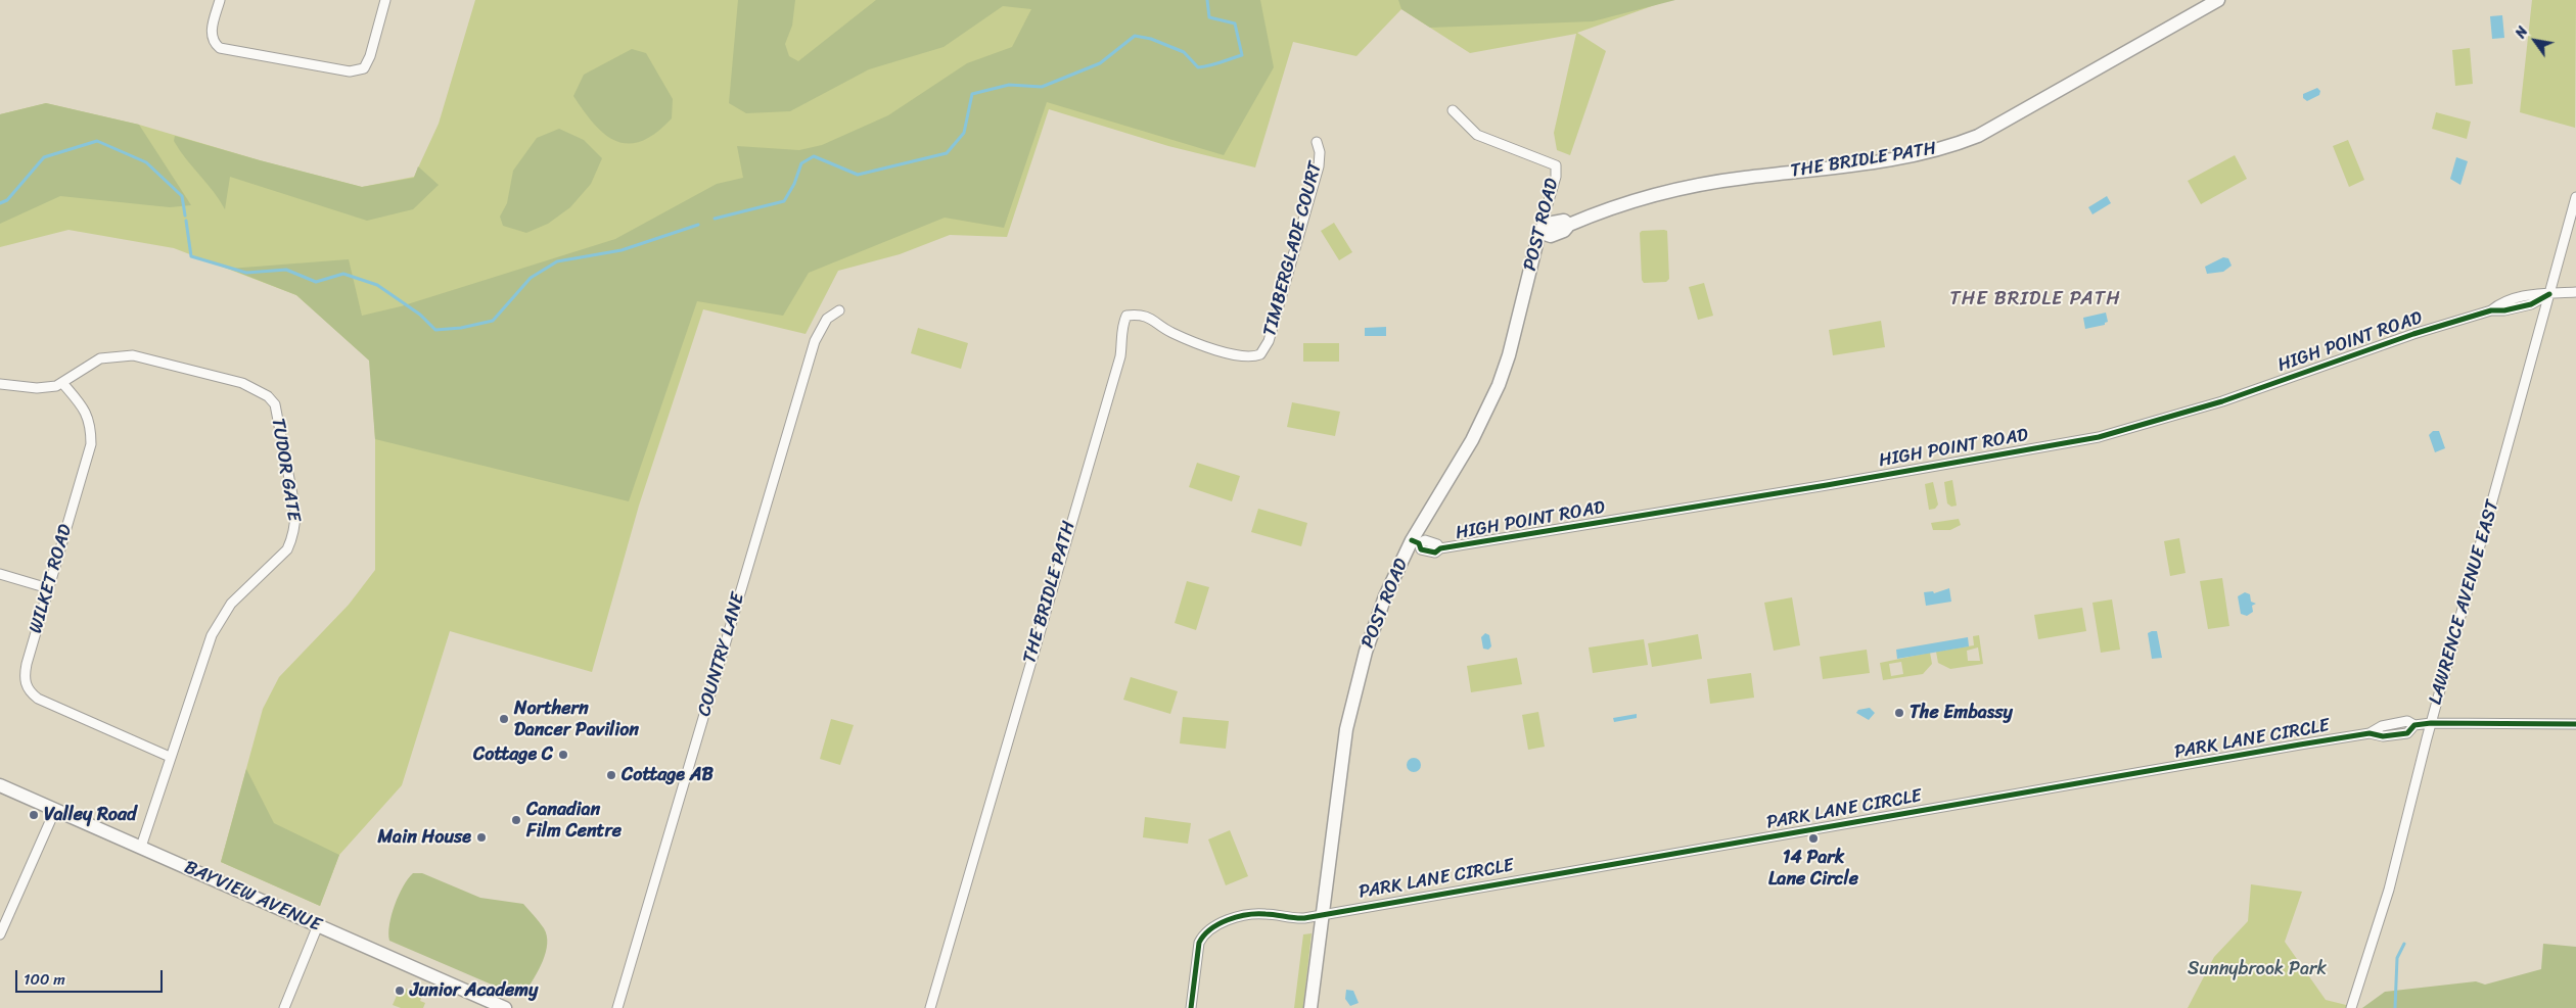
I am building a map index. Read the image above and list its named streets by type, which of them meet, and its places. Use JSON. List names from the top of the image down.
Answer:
{
  "streets": {
    "street": [
      "THE BRIDLE PATH",
      "POST ROAD",
      "TIMBERGLADE COURT",
      "HIGH POINT ROAD",
      "TUDOR GATE",
      "WILKET ROAD",
      "LAWRENCE AVENUE EAST",
      "COUNTRY LANE",
      "PARK LANE CIRCLE",
      "BAYVIEW AVENUE"
    ]
  },
  "crossings": [
    ["THE BRIDLE PATH", "POST ROAD"],
    ["THE BRIDLE PATH", "TIMBERGLADE COURT"],
    ["POST ROAD", "HIGH POINT ROAD"],
    ["POST ROAD", "PARK LANE CIRCLE"],
    ["HIGH POINT ROAD", "LAWRENCE AVENUE EAST"],
    ["TUDOR GATE", "WILKET ROAD"],
    ["TUDOR GATE", "BAYVIEW AVENUE"],
    ["LAWRENCE AVENUE EAST", "PARK LANE CIRCLE"]
  ],
  "districts": ["THE BRIDLE PATH"],
  "parks": ["Sunnybrook Park"],
  "places": [
    "The Embassy",
    "Northern Dancer Pavilion",
    "Cottage C",
    "Cottage AB",
    "Valley Road",
    "Canadian Film Centre",
    "Main House",
    "14 Park Lane Circle",
    "Junior Academy"
  ],
  "scale_bar": "100 m",
  "north": "top left"
}
